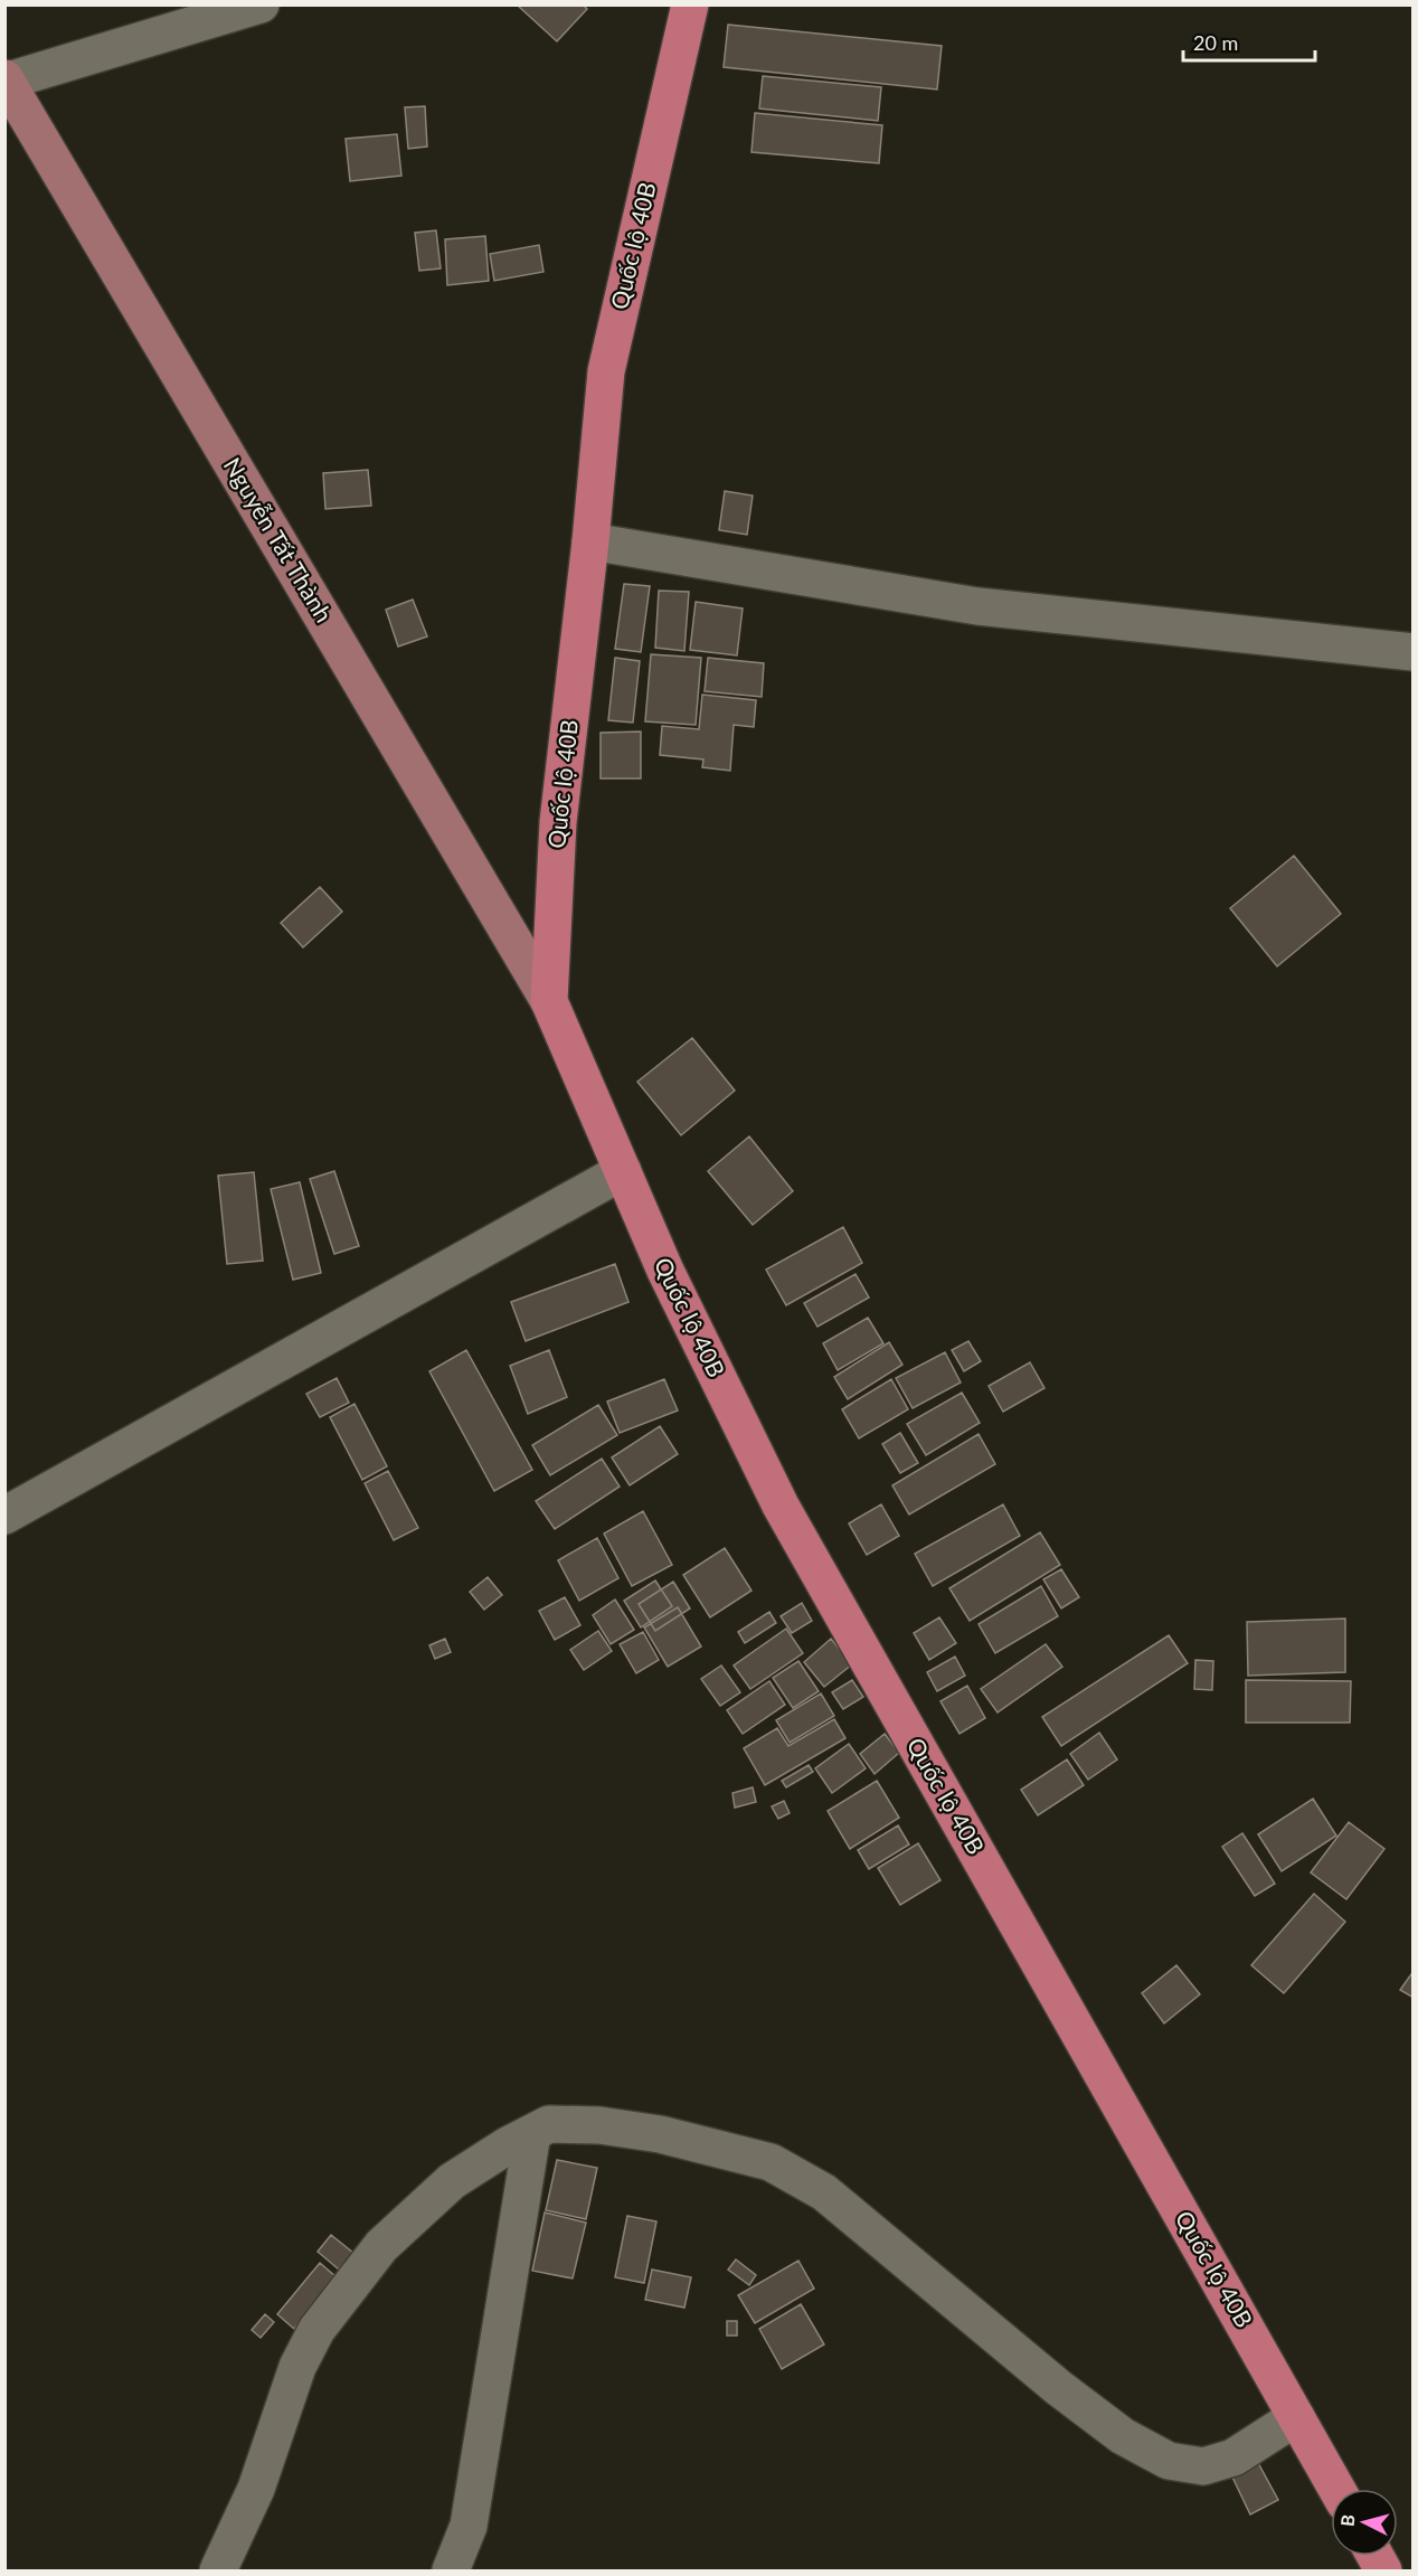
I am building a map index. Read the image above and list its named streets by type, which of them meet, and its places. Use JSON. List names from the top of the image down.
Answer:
{
  "streets": {
    "highway": ["Quốc lộ 40B"],
    "main road": ["Nguyễn Tất Thành"]
  },
  "crossings": [
    ["Quốc lộ 40B", "Nguyễn Tất Thành"]
  ],
  "scale_bar": "20 m",
  "north": "left"
}
